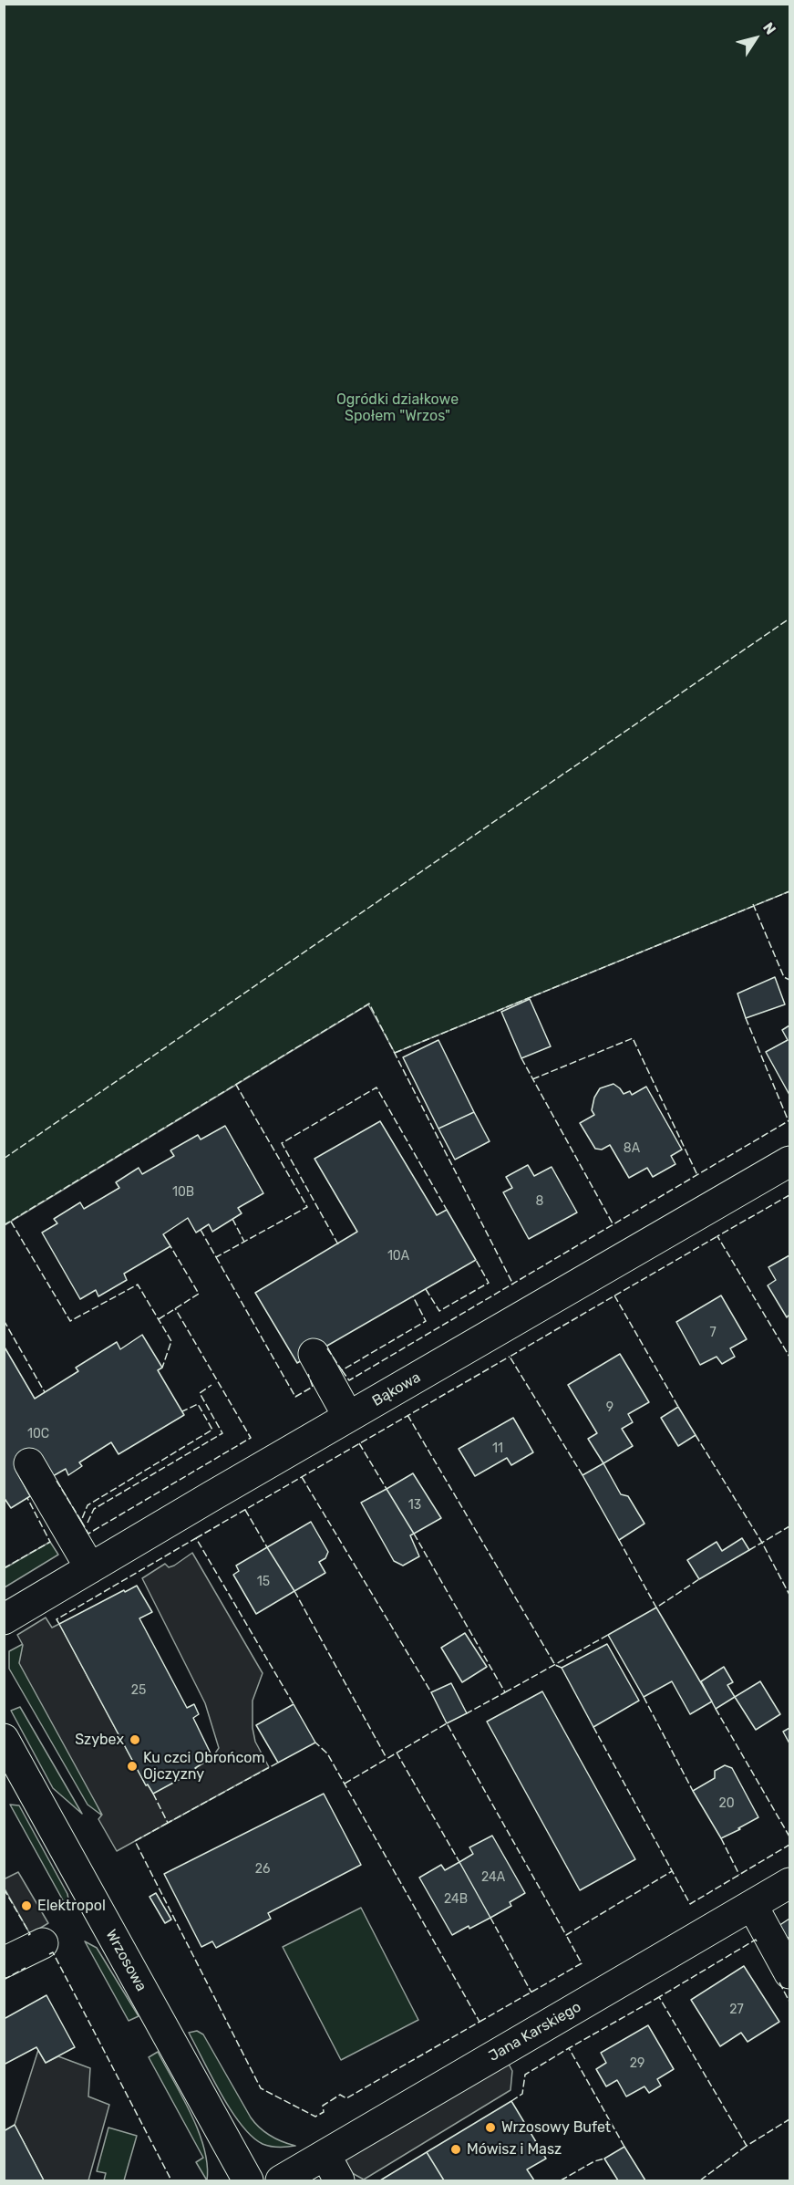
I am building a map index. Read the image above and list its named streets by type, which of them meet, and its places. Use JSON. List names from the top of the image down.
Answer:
{
  "streets": {
    "street": ["Bąkowa", "Wrzosowa", "Jana Karskiego"]
  },
  "parks": ["Ogródki działkowe Społem \"Wrzos\""],
  "places": [
    "Szybex",
    "Ku czci Obrońcom Ojczyzny",
    "Elektropol",
    "Wrzosowy Bufet",
    "Mówisz i Masz"
  ],
  "house_numbers": [
    "8A",
    "10B",
    "8",
    "10A",
    "7",
    "9",
    "10C",
    "11",
    "13",
    "15",
    "25",
    "20",
    "26",
    "24A",
    "24B",
    "27",
    "29"
  ],
  "north": "top right"
}
